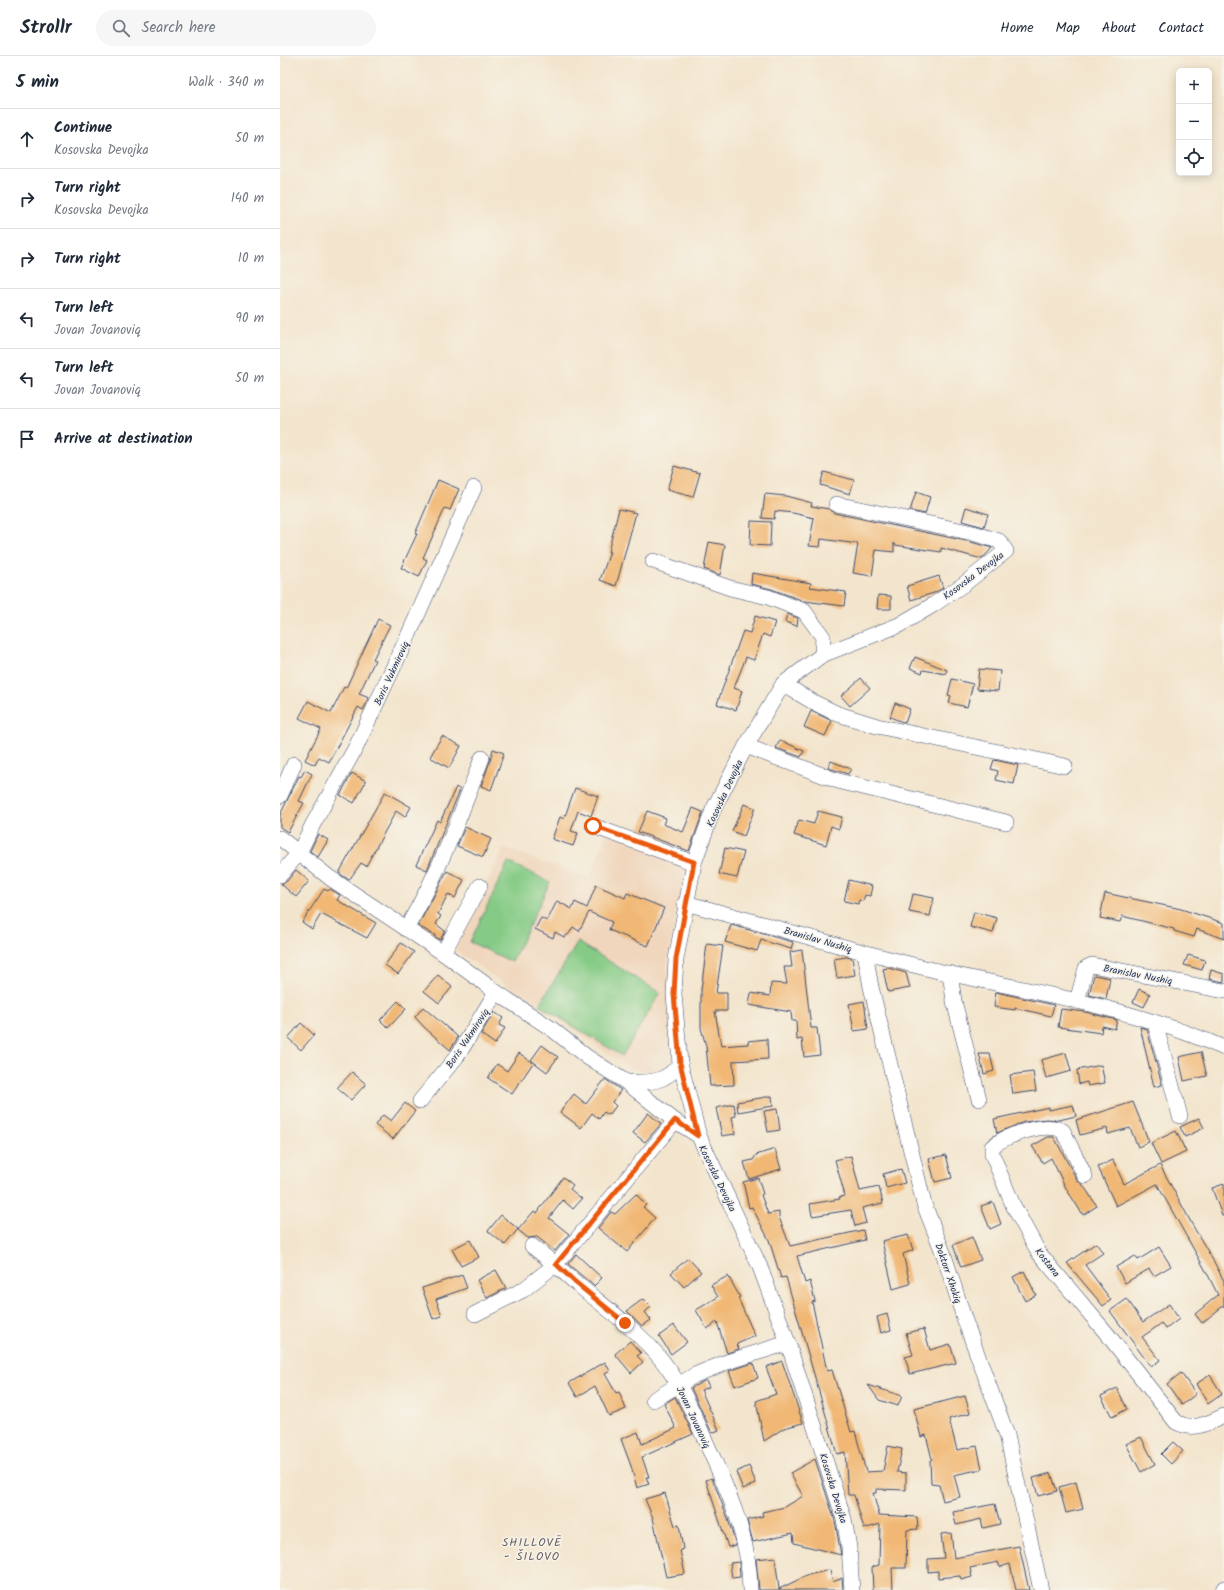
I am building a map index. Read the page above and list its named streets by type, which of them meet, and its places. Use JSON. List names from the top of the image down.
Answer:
{
  "streets": {
    "street": [
      "Kosovska Devojka",
      "Boris Vukmiroviq",
      "Branislav Nushiq",
      "Kostana",
      "Doktorr Xhokiq",
      "Jovan Jovanoviq"
    ]
  },
  "crossings": [
    ["Kosovska Devojka", "Branislav Nushiq"],
    ["Branislav Nushiq", "Doktorr Xhokiq"]
  ],
  "districts": ["SHILLOVË - ŠILOVO"],
  "page": {
    "header": "Strollr",
    "search": "Search here",
    "nav": [
      "Home",
      "Map",
      "About",
      "Contact"
    ],
    "heading": ["5 min", "Walk · 340 m"],
    "map_buttons": ["+", "−"],
    "list": [
      ["Continue", "Kosovska Devojka", "50 m"],
      ["Turn right", "Kosovska Devojka", "140 m"],
      ["Turn right", "10 m"],
      ["Turn left", "Jovan Jovanoviq", "90 m"],
      ["Turn left", "Jovan Jovanoviq", "50 m"],
      "Arrive at destination"
    ]
  }
}
